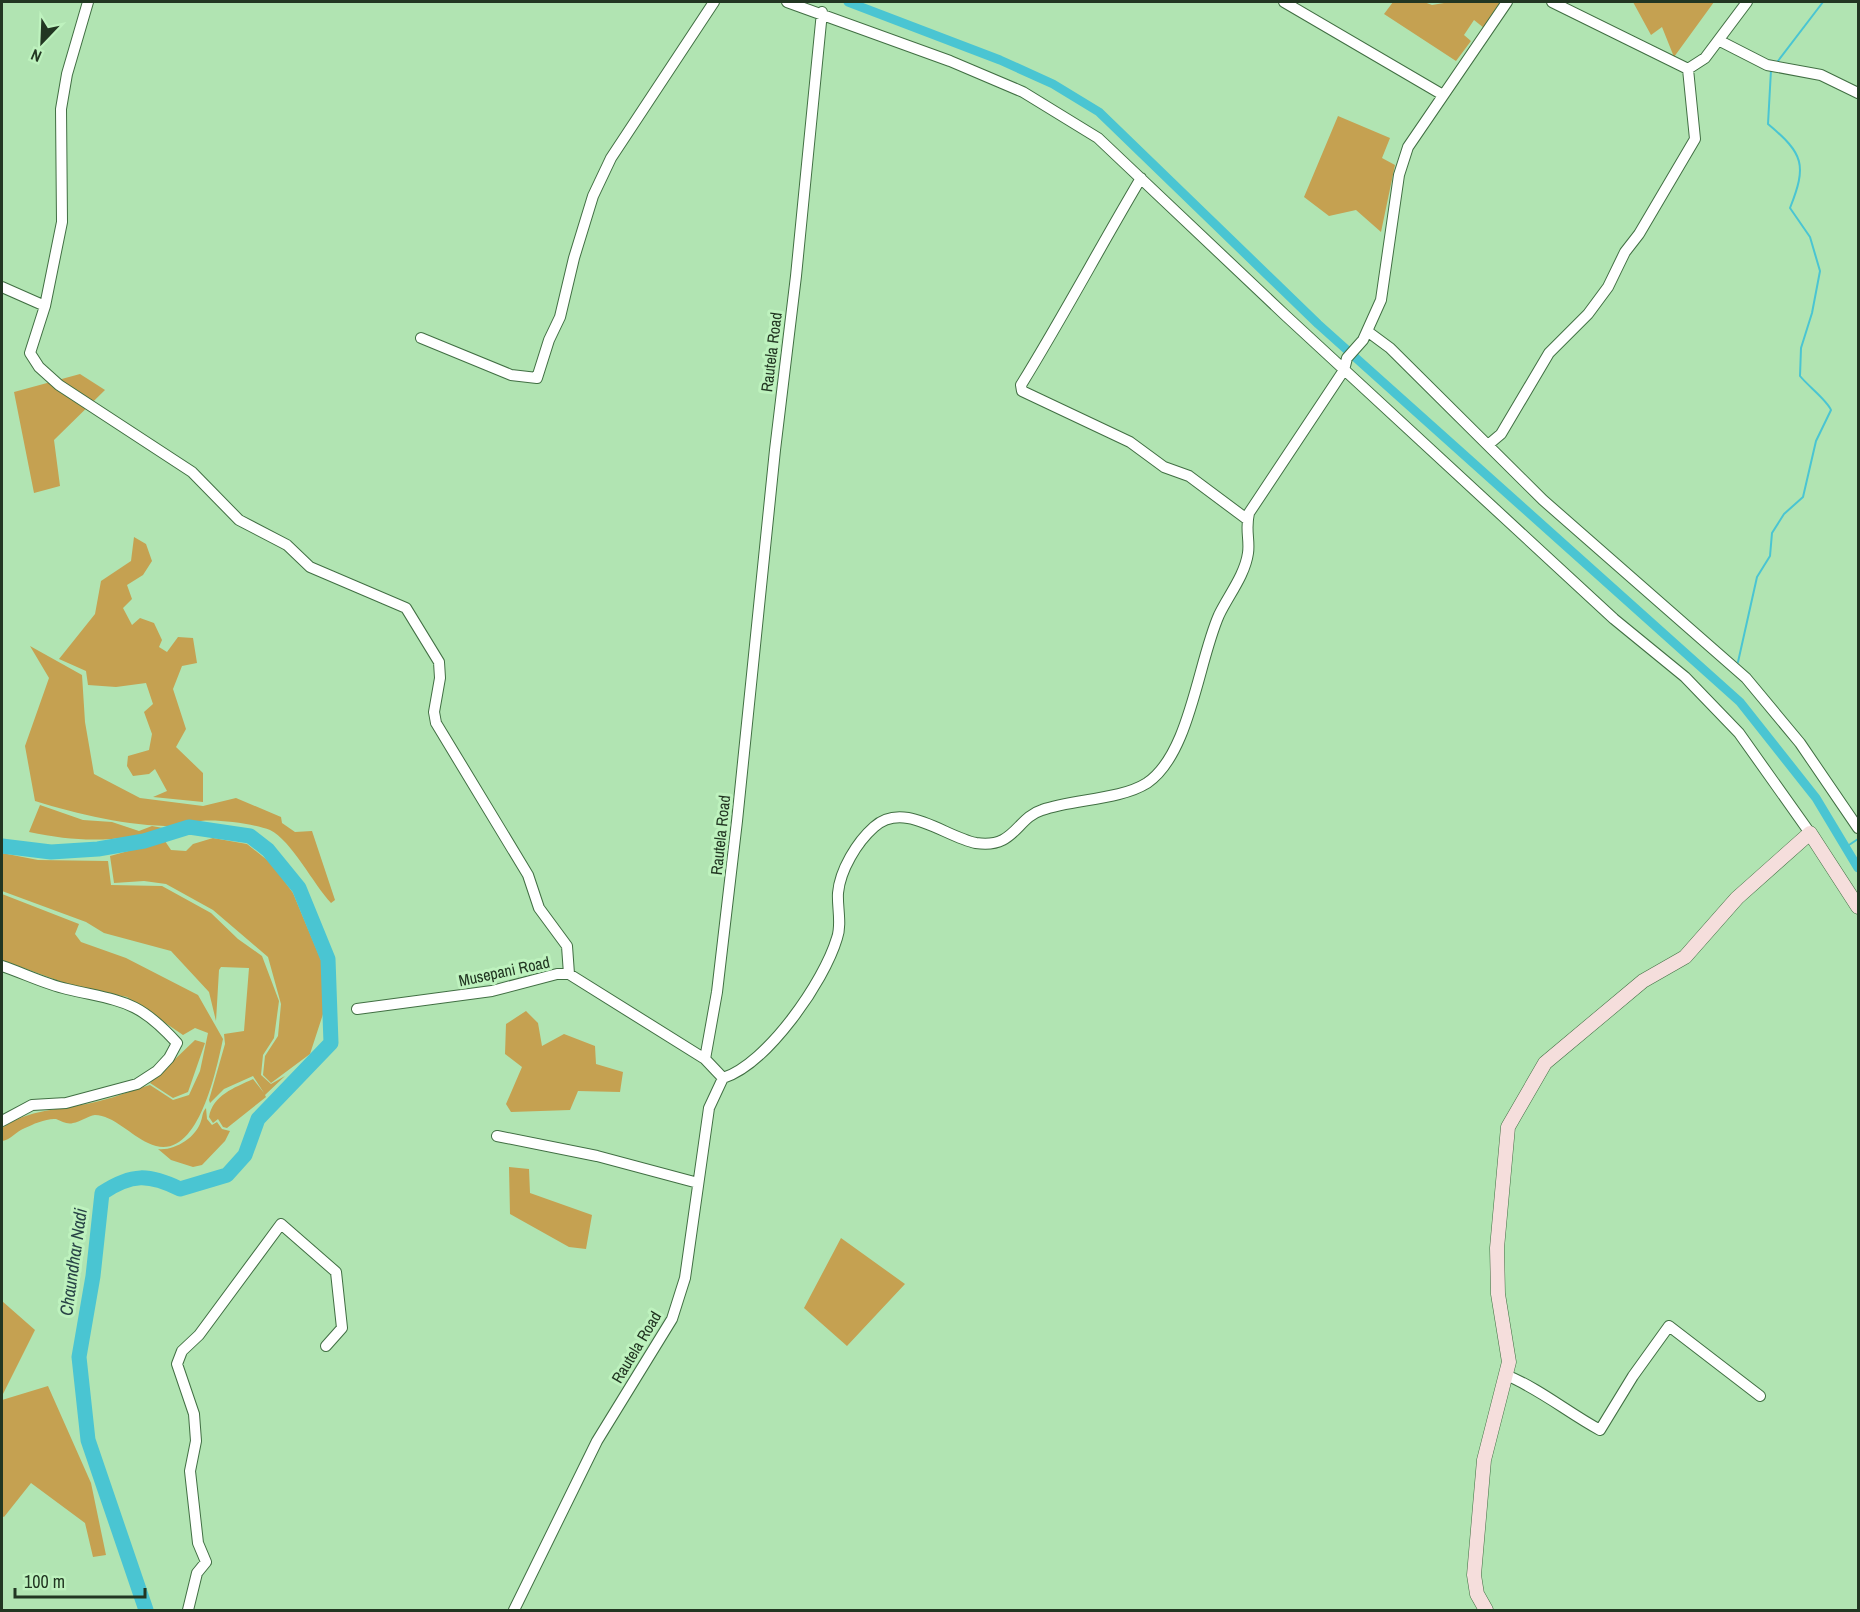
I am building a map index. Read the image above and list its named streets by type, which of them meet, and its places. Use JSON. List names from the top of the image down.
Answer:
{
  "streets": {
    "street": ["Rautela Road", "Musepani Road"]
  },
  "crossings": [
    ["Rautela Road", "Musepani Road"]
  ],
  "water": ["Chaundhar Nadi"],
  "scale_bar": "100 m",
  "north": "bottom left"
}
